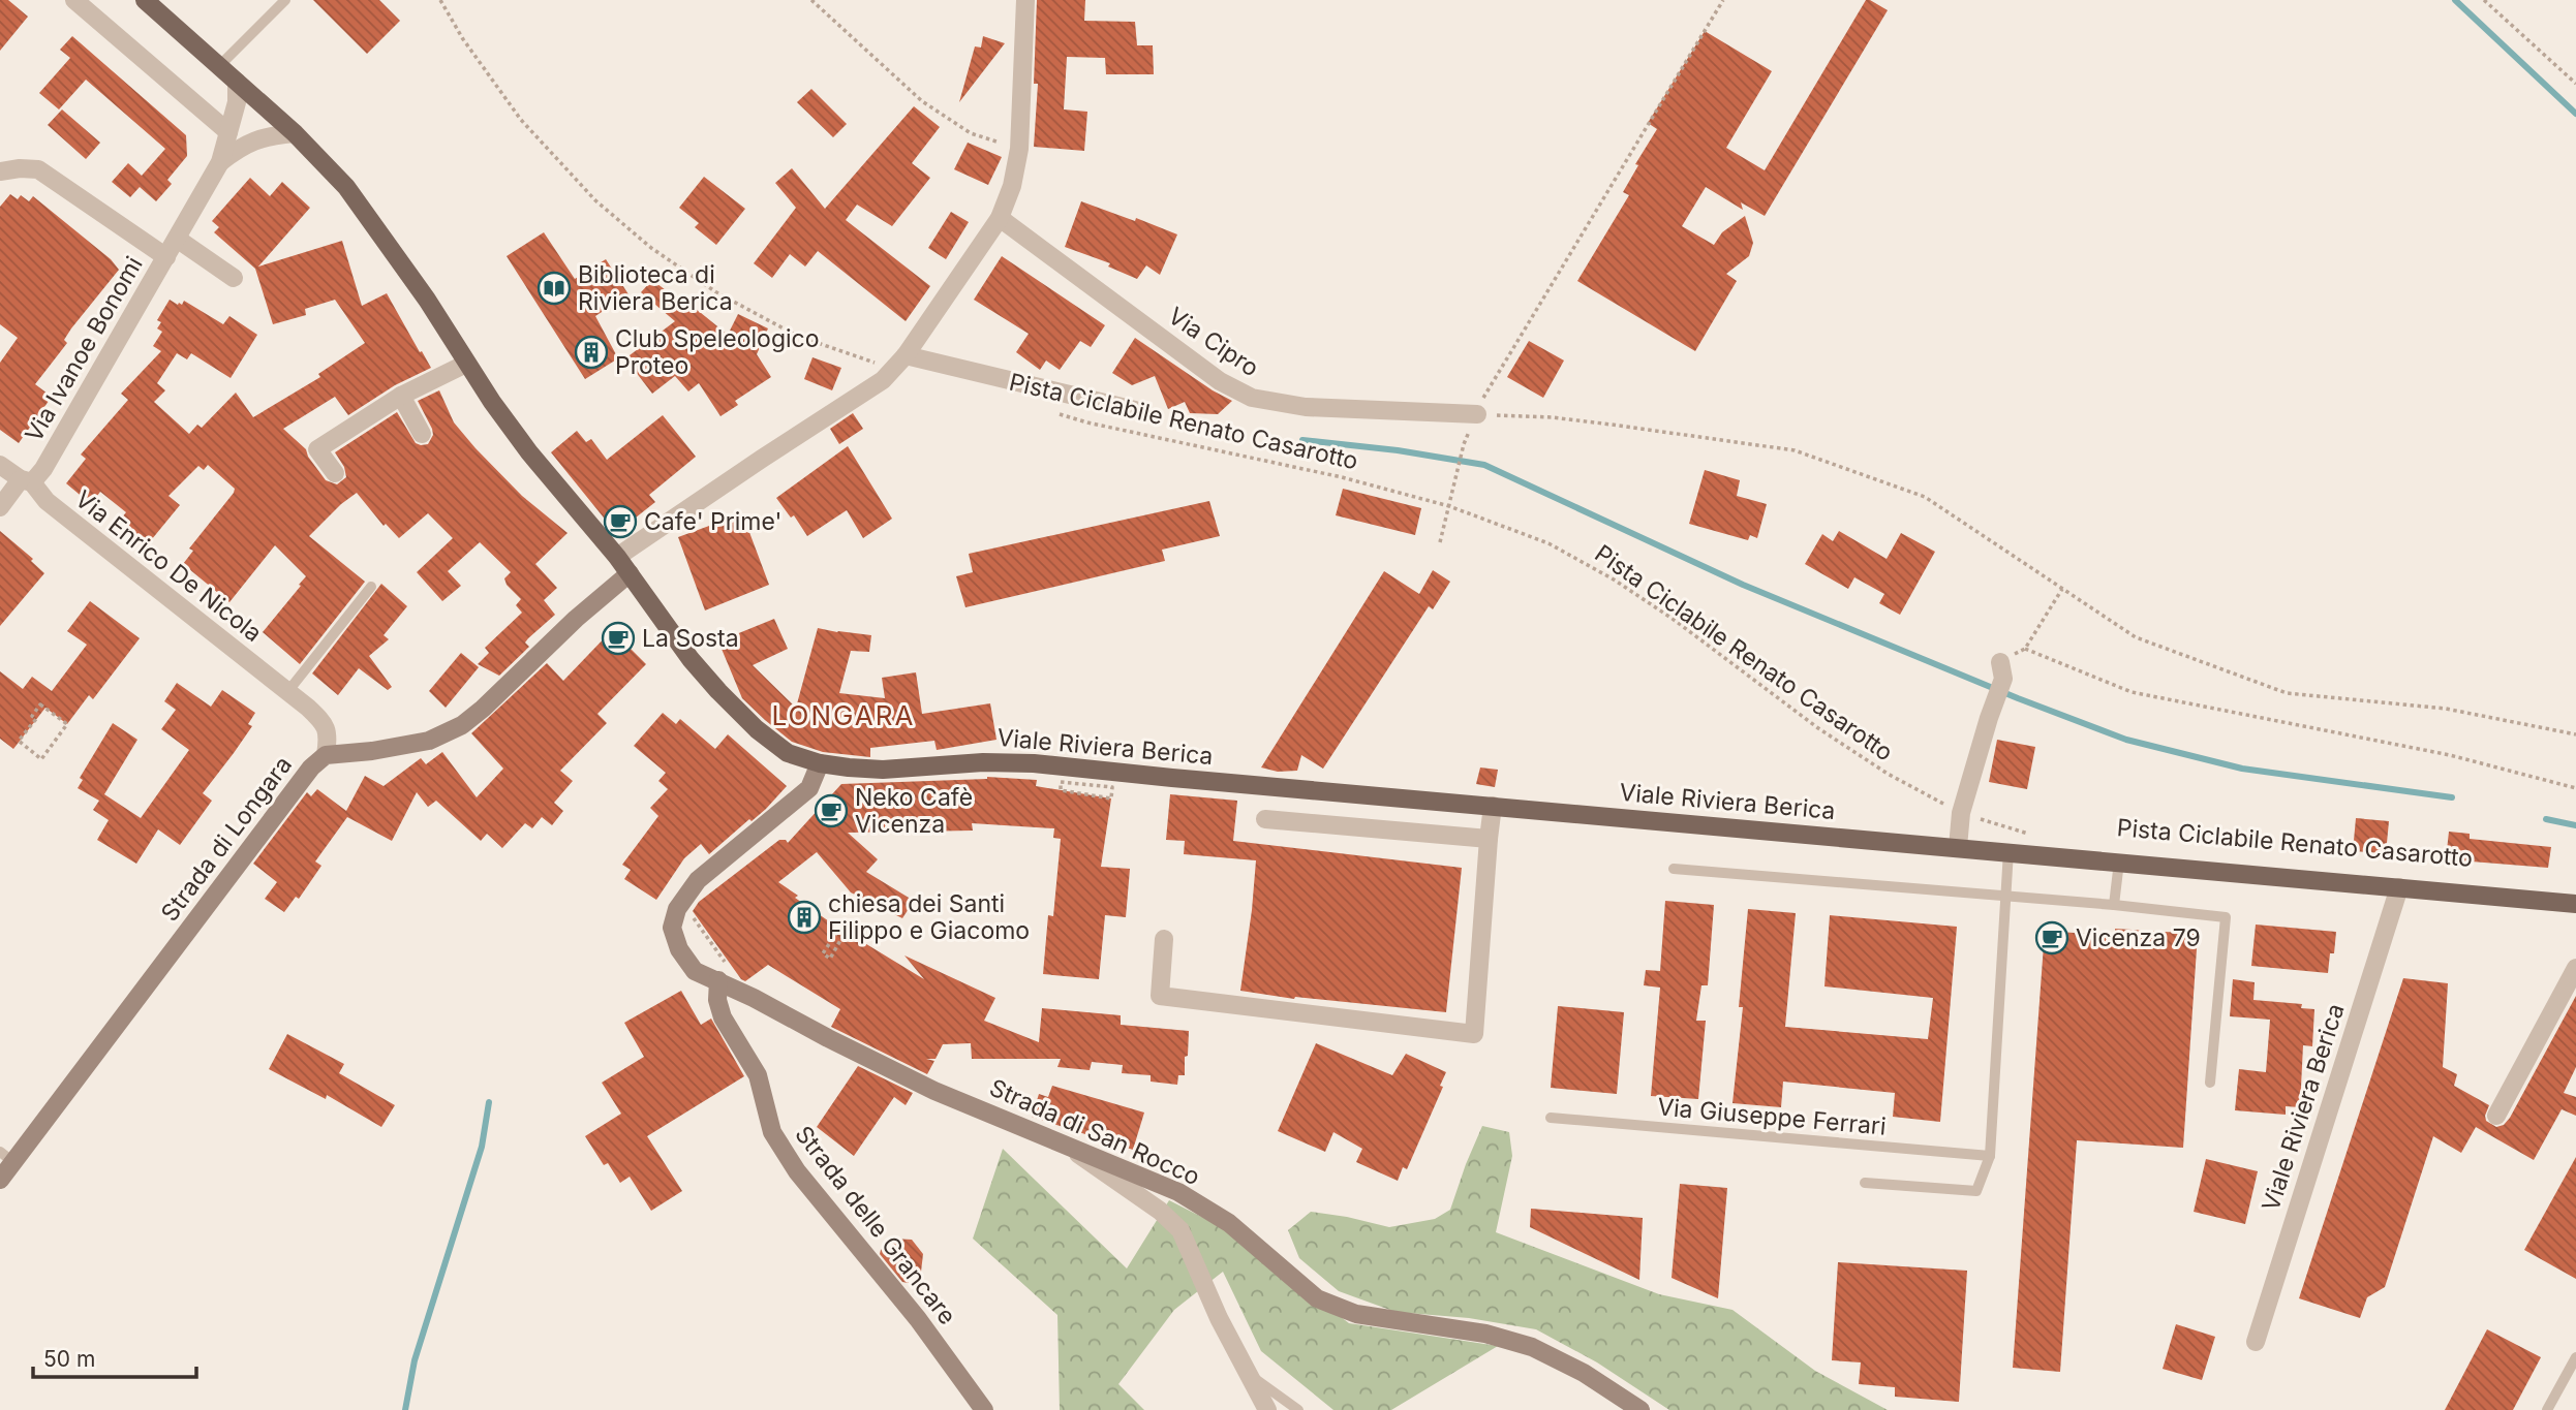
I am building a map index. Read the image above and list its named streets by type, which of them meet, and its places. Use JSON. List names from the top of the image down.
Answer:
{
  "streets": {
    "main road": ["Viale Riviera Berica"],
    "street": [
      "Via Cipro",
      "Via Ivanoe Bonomi",
      "Via Enrico De Nicola",
      "Strada di Longara",
      "Strada di San Rocco",
      "Strada delle Grancare"
    ],
    "lane": ["Via Giuseppe Ferrari"],
    "path": ["Pista Ciclabile Renato Casarotto"]
  },
  "crossings": [
    ["Via Ivanoe Bonomi", "Via Enrico De Nicola"],
    ["Via Ivanoe Bonomi", "Viale Riviera Berica"],
    ["Via Enrico De Nicola", "Strada di Longara"],
    ["Viale Riviera Berica", "Strada di Longara"],
    ["Strada di San Rocco", "Strada delle Grancare"]
  ],
  "districts": ["LONGARA"],
  "places": {
    "library": ["Biblioteca di Riviera Berica"],
    "building": ["Club Speleologico Proteo", "chiesa dei Santi Filippo e Giacomo"],
    "cafe": [
      "Cafe' Prime'",
      "La Sosta",
      "Neko Cafè Vicenza",
      "Vicenza 79"
    ]
  },
  "scale_bar": "50 m"
}
